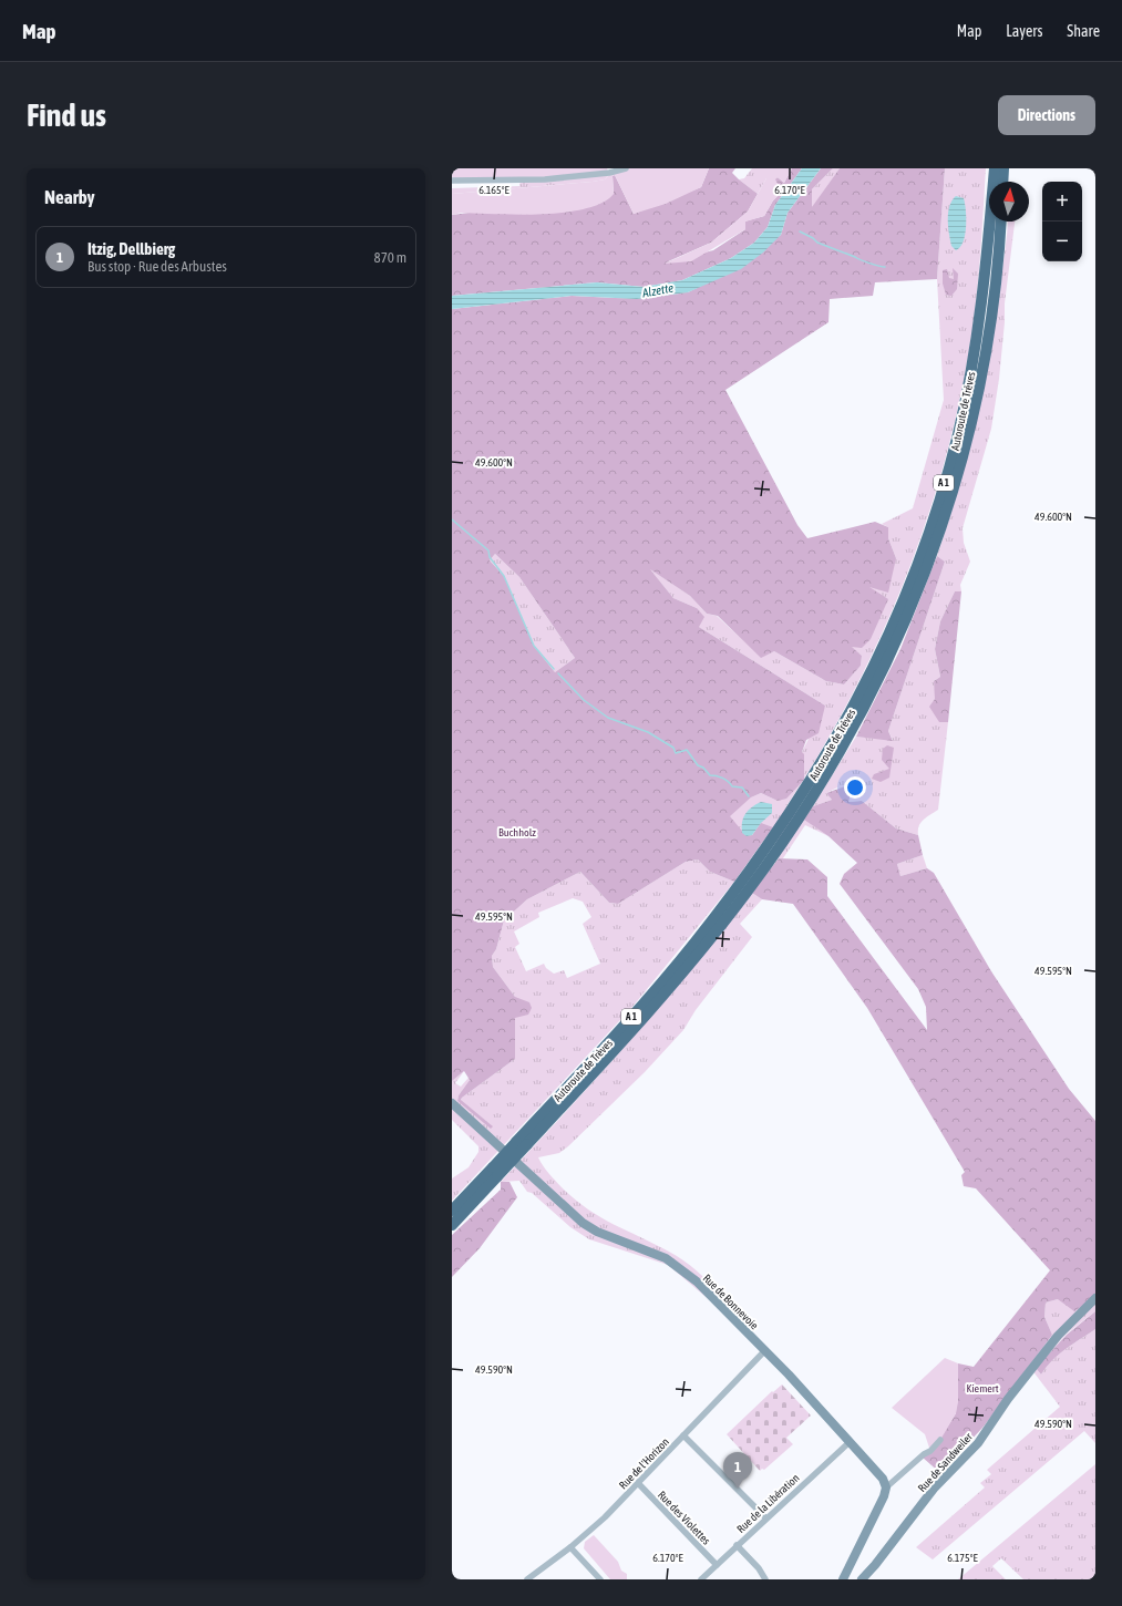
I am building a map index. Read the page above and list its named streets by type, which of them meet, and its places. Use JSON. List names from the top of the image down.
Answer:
{
  "streets": {
    "highway": ["Autoroute de Trèves", "A 1"],
    "main road": ["Rue de Bonnevoie", "Rue de Sandweiler"],
    "street": ["Rue de l'Horizon", "Rue de la Libération", "Rue des Violettes"]
  },
  "crossings": [
    ["Rue de Bonnevoie", "Rue de l'Horizon"],
    ["Rue de Bonnevoie", "Rue de la Libération"],
    ["Rue de l'Horizon", "Rue des Violettes"],
    ["Rue de la Libération", "Rue des Violettes"]
  ],
  "water": ["Alzette"],
  "parks": ["Buchholz", "Kiemert"],
  "north": "top",
  "page": {
    "header": "Map",
    "nav": ["Map", "Layers", "Share"],
    "buttons": "Directions",
    "title": "Find us",
    "heading": "Nearby",
    "map_buttons": ["+", "−"],
    "list": [
      {
        "mark": "1",
        "name": "Itzig, Dellbierg",
        "note": "Bus stop · Rue des Arbustes",
        "value": "870 m"
      }
    ],
    "pins": "1"
  },
  "coordinates": [
    "6.165°E",
    "6.170°E",
    "49.600°N",
    "49.595°N",
    "49.590°N",
    "6.175°E"
  ]
}
